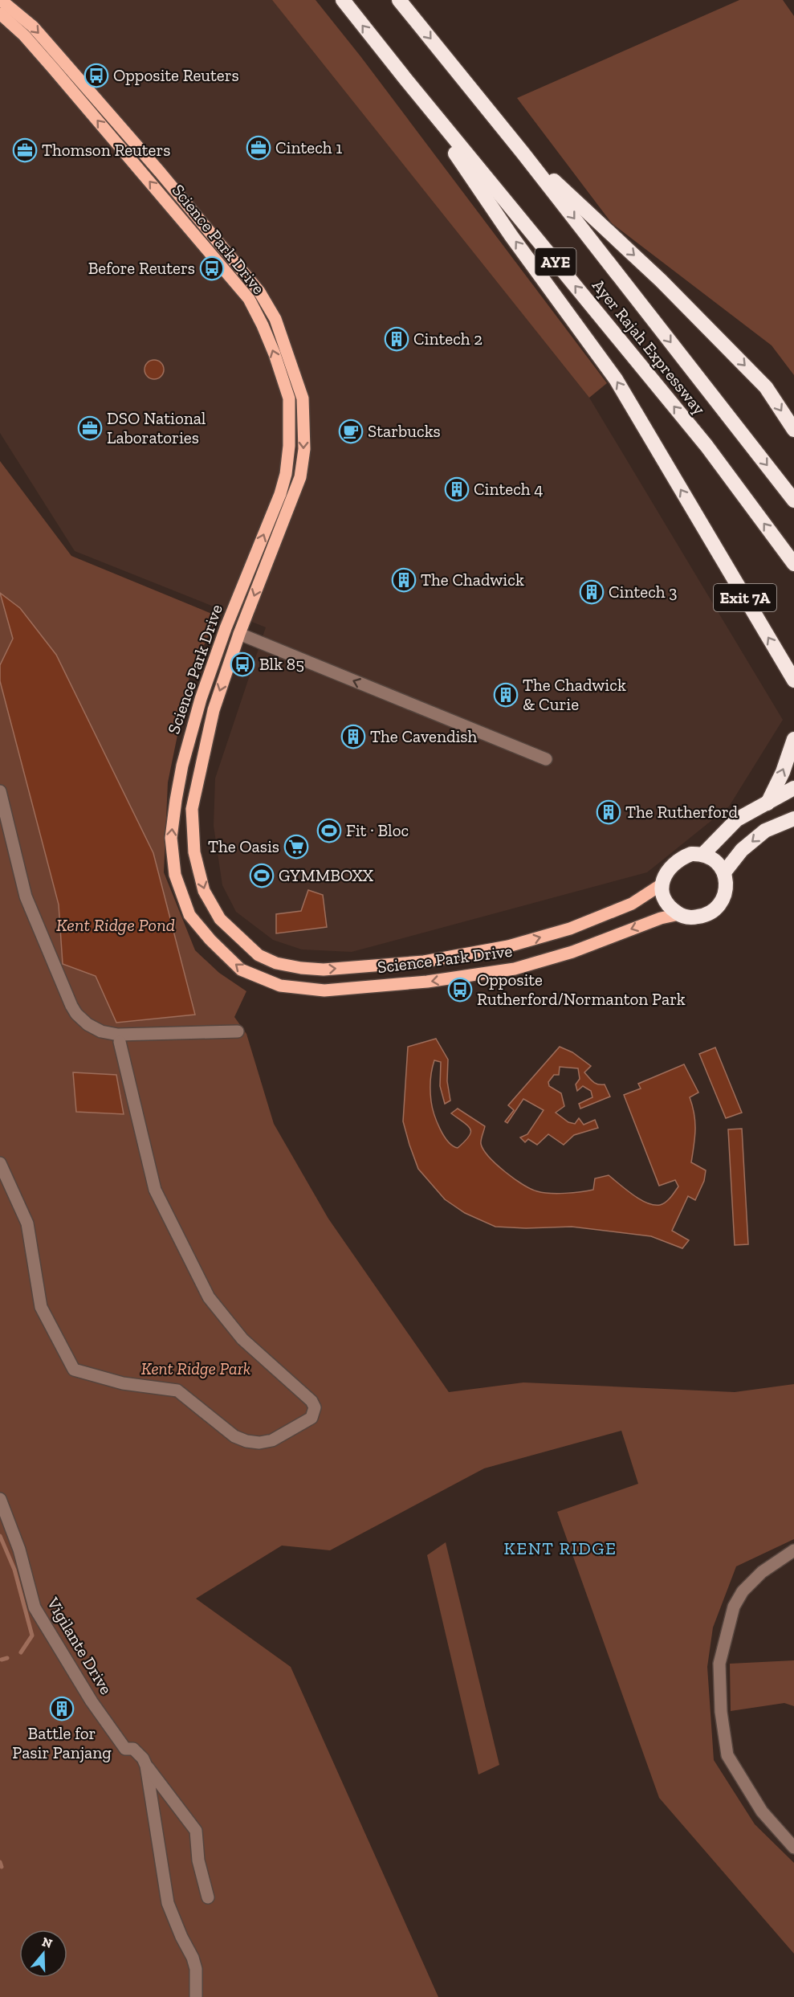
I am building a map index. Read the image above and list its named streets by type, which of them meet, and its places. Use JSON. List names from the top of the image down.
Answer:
{
  "streets": {
    "highway": ["AYE", "Ayer Rajah Expressway", "Exit 7A"],
    "main road": ["Science Park Drive"],
    "street": ["Vigilante Drive"]
  },
  "crossings": [
    ["Ayer Rajah Expressway", "Exit 7A"]
  ],
  "districts": ["KENT RIDGE"],
  "water": ["Kent Ridge Pond"],
  "parks": ["Kent Ridge Park"],
  "places": {
    "bus stop": [
      "Opposite Reuters",
      "Before Reuters",
      "Blk 85",
      "Opposite Rutherford/Normanton Park"
    ],
    "office": ["Cintech 1", "Thomson Reuters", "DSO National Laboratories"],
    "building": [
      "Cintech 2",
      "Cintech 4",
      "The Chadwick",
      "Cintech 3",
      "The Chadwick & Curie",
      "The Cavendish",
      "The Rutherford",
      "Battle for Pasir Panjang"
    ],
    "cafe": ["Starbucks"],
    "sports": ["Fit · Bloc", "GYMMBOXX"],
    "supermarket": ["The Oasis"]
  },
  "north": "top"
}
